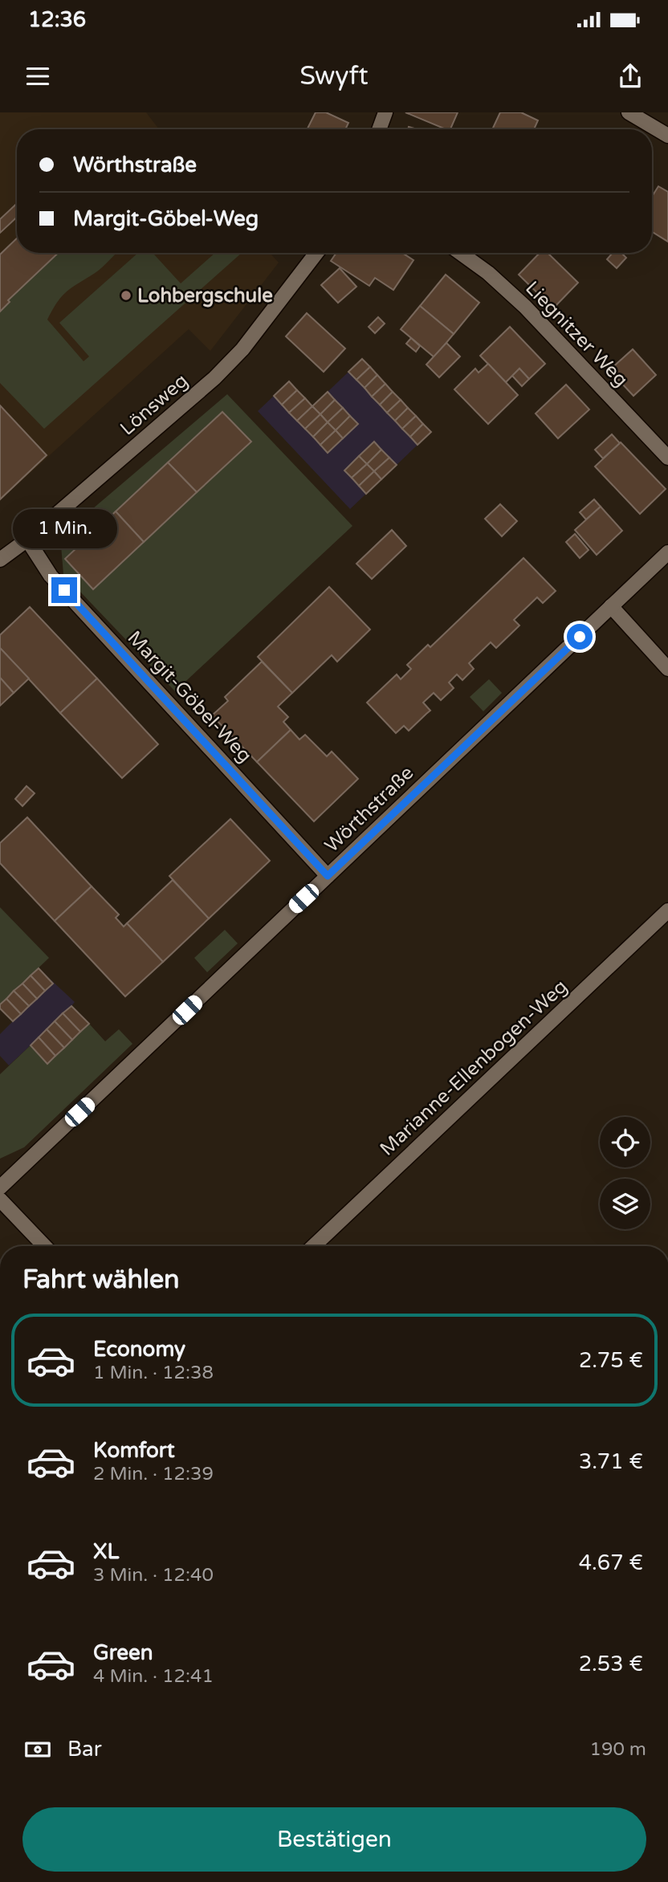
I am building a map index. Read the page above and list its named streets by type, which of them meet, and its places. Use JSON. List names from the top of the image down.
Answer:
{
  "streets": {
    "street": [
      "Liegnitzer Weg",
      "Lönsweg",
      "Margit-Göbel-Weg",
      "Wörthstraße",
      "Marianne-Ellenbogen-Weg"
    ]
  },
  "crossings": [
    ["Lönsweg", "Margit-Göbel-Weg"],
    ["Margit-Göbel-Weg", "Wörthstraße"]
  ],
  "places": ["Lohbergschule"],
  "page": {
    "status": "12:36",
    "header": "Swyft",
    "banner": ["Wörthstraße", "Margit-Göbel-Weg"],
    "bubble": "1 Min.",
    "heading": "Fahrt wählen",
    "list": [
      {
        "name": "Economy",
        "note": "1 Min. · 12:38",
        "value": "2.75 €"
      },
      {
        "name": "Komfort",
        "note": "2 Min. · 12:39",
        "value": "3.71 €"
      },
      {
        "name": "XL",
        "note": "3 Min. · 12:40",
        "value": "4.67 €"
      },
      {
        "name": "Green",
        "note": "4 Min. · 12:41",
        "value": "2.53 €"
      }
    ],
    "pay": ["Bar", "190 m"],
    "buttons": "Bestätigen"
  }
}
